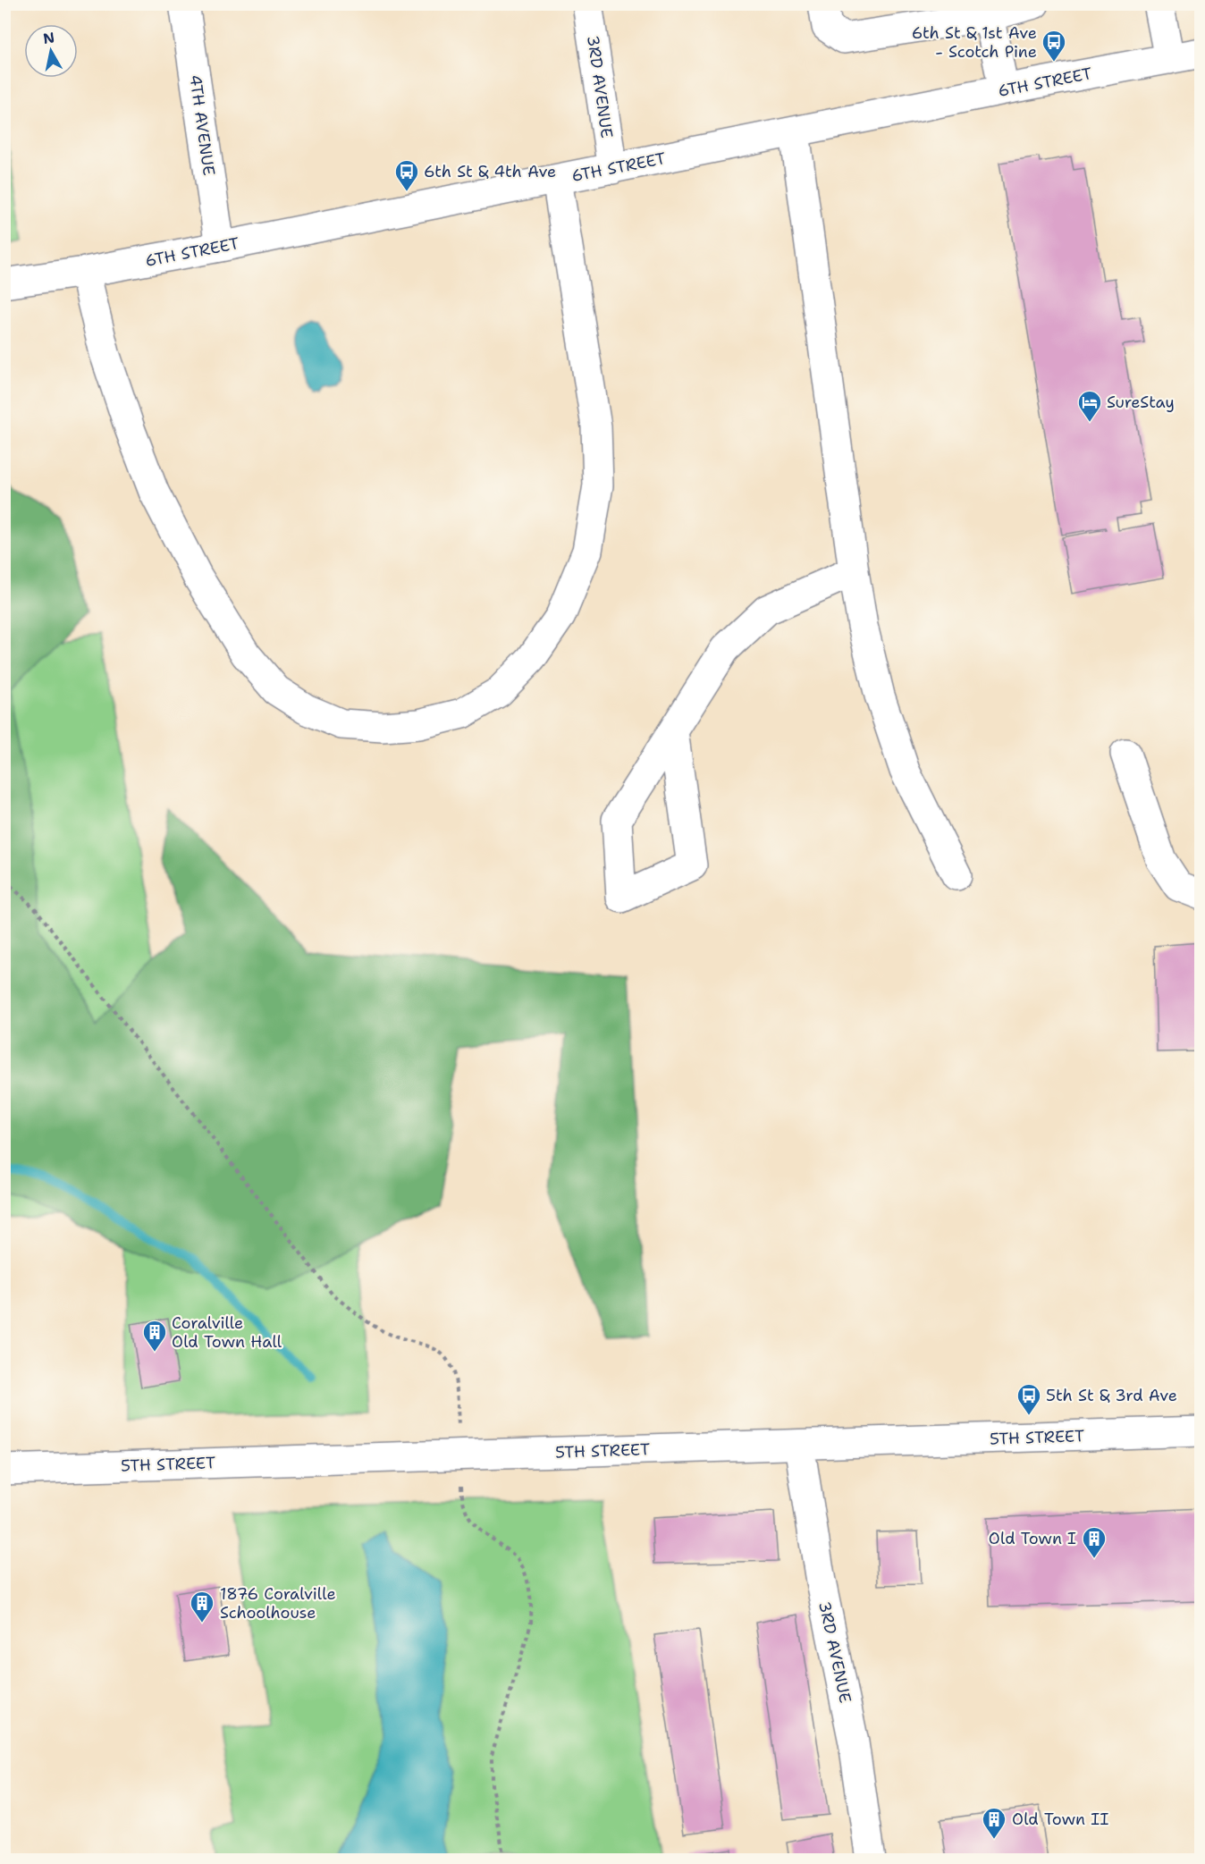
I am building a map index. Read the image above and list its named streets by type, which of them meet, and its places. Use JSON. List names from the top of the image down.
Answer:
{
  "streets": {
    "street": [
      "6TH STREET",
      "3RD AVENUE",
      "4TH AVENUE",
      "5TH STREET"
    ]
  },
  "crossings": [
    ["6TH STREET", "3RD AVENUE"],
    ["6TH STREET", "4TH AVENUE"],
    ["3RD AVENUE", "5TH STREET"]
  ],
  "places": {
    "bus stop": ["6th St & 1st Ave - Scotch Pine", "6th St & 4th Ave", "5th St & 3rd Ave"],
    "hotel": ["SureStay"],
    "building": [
      "Coralville Old Town Hall",
      "Old Town I",
      "1876 Coralville Schoolhouse",
      "Old Town II"
    ]
  },
  "north": "top"
}
